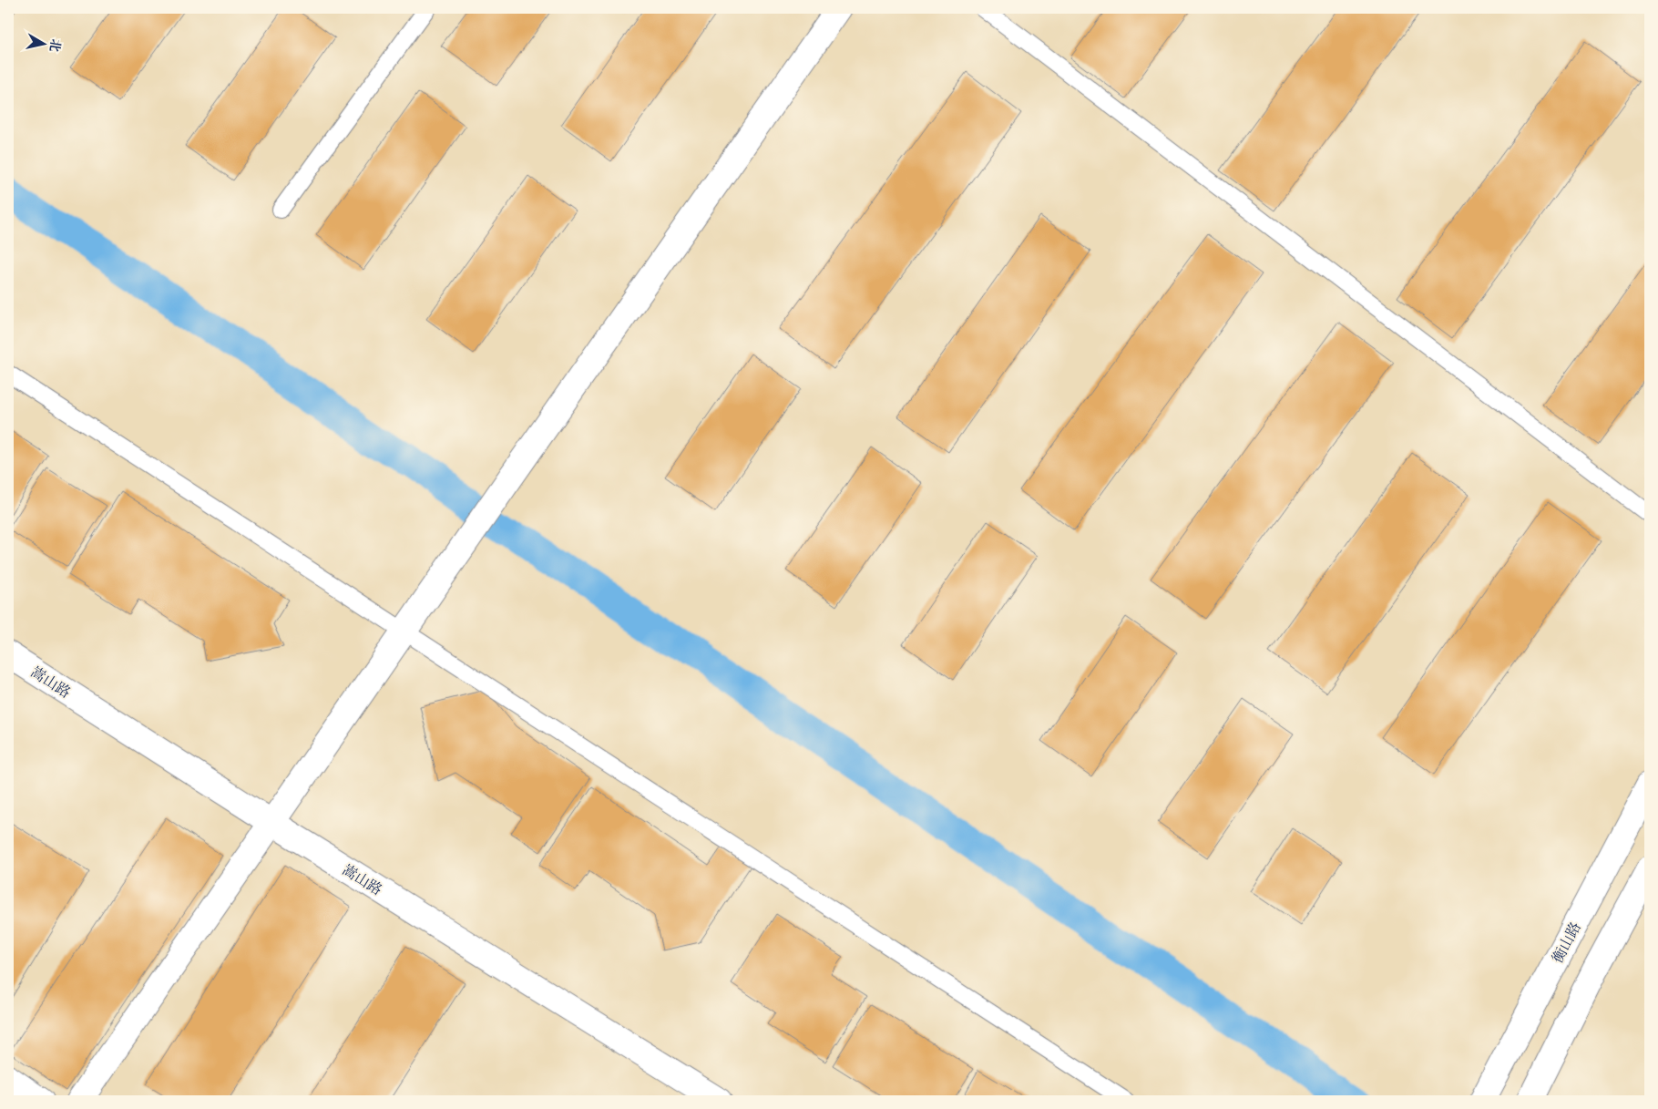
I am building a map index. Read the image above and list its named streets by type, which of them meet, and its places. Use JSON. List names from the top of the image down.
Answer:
{
  "streets": {
    "street": ["嵩山路", "衡山路"]
  },
  "north": "right"
}
